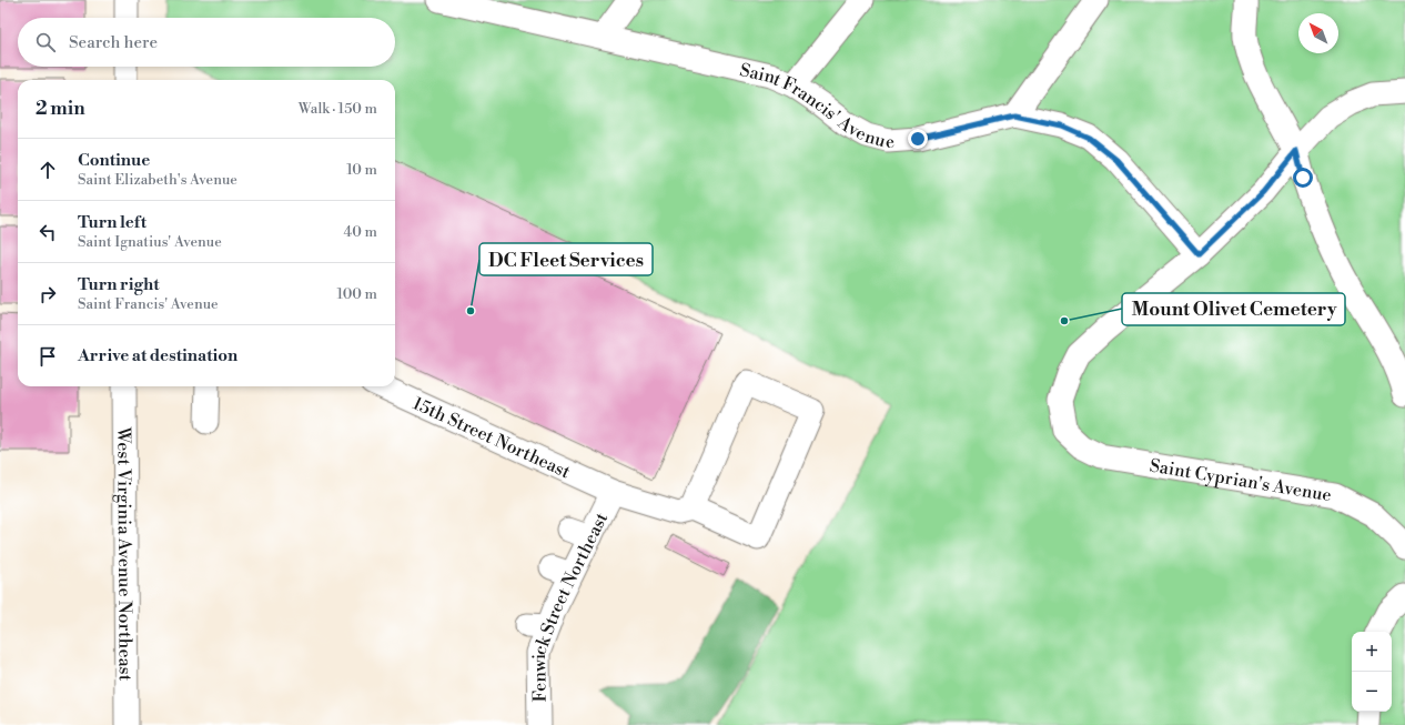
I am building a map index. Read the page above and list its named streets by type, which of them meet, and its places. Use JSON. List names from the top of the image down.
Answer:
{
  "streets": {
    "street": [
      "Saint Francis' Avenue",
      "15th Street Northeast",
      "Saint Cyprian's Avenue",
      "West Virginia Avenue Northeast",
      "Fenwick Street Northeast"
    ]
  },
  "crossings": [
    ["Saint Francis' Avenue", "Saint Cyprian's Avenue"],
    ["15th Street Northeast", "Fenwick Street Northeast"]
  ],
  "places": ["DC Fleet Services", "Mount Olivet Cemetery"],
  "north": "top left",
  "page": {
    "search": "Search here",
    "heading": ["2 min", "Walk · 150 m"],
    "list": [
      ["Continue", "Saint Elizabeth's Avenue", "10 m"],
      ["Turn left", "Saint Ignatius' Avenue", "40 m"],
      ["Turn right", "Saint Francis' Avenue", "100 m"],
      "Arrive at destination"
    ],
    "map_buttons": ["+", "−"]
  }
}
